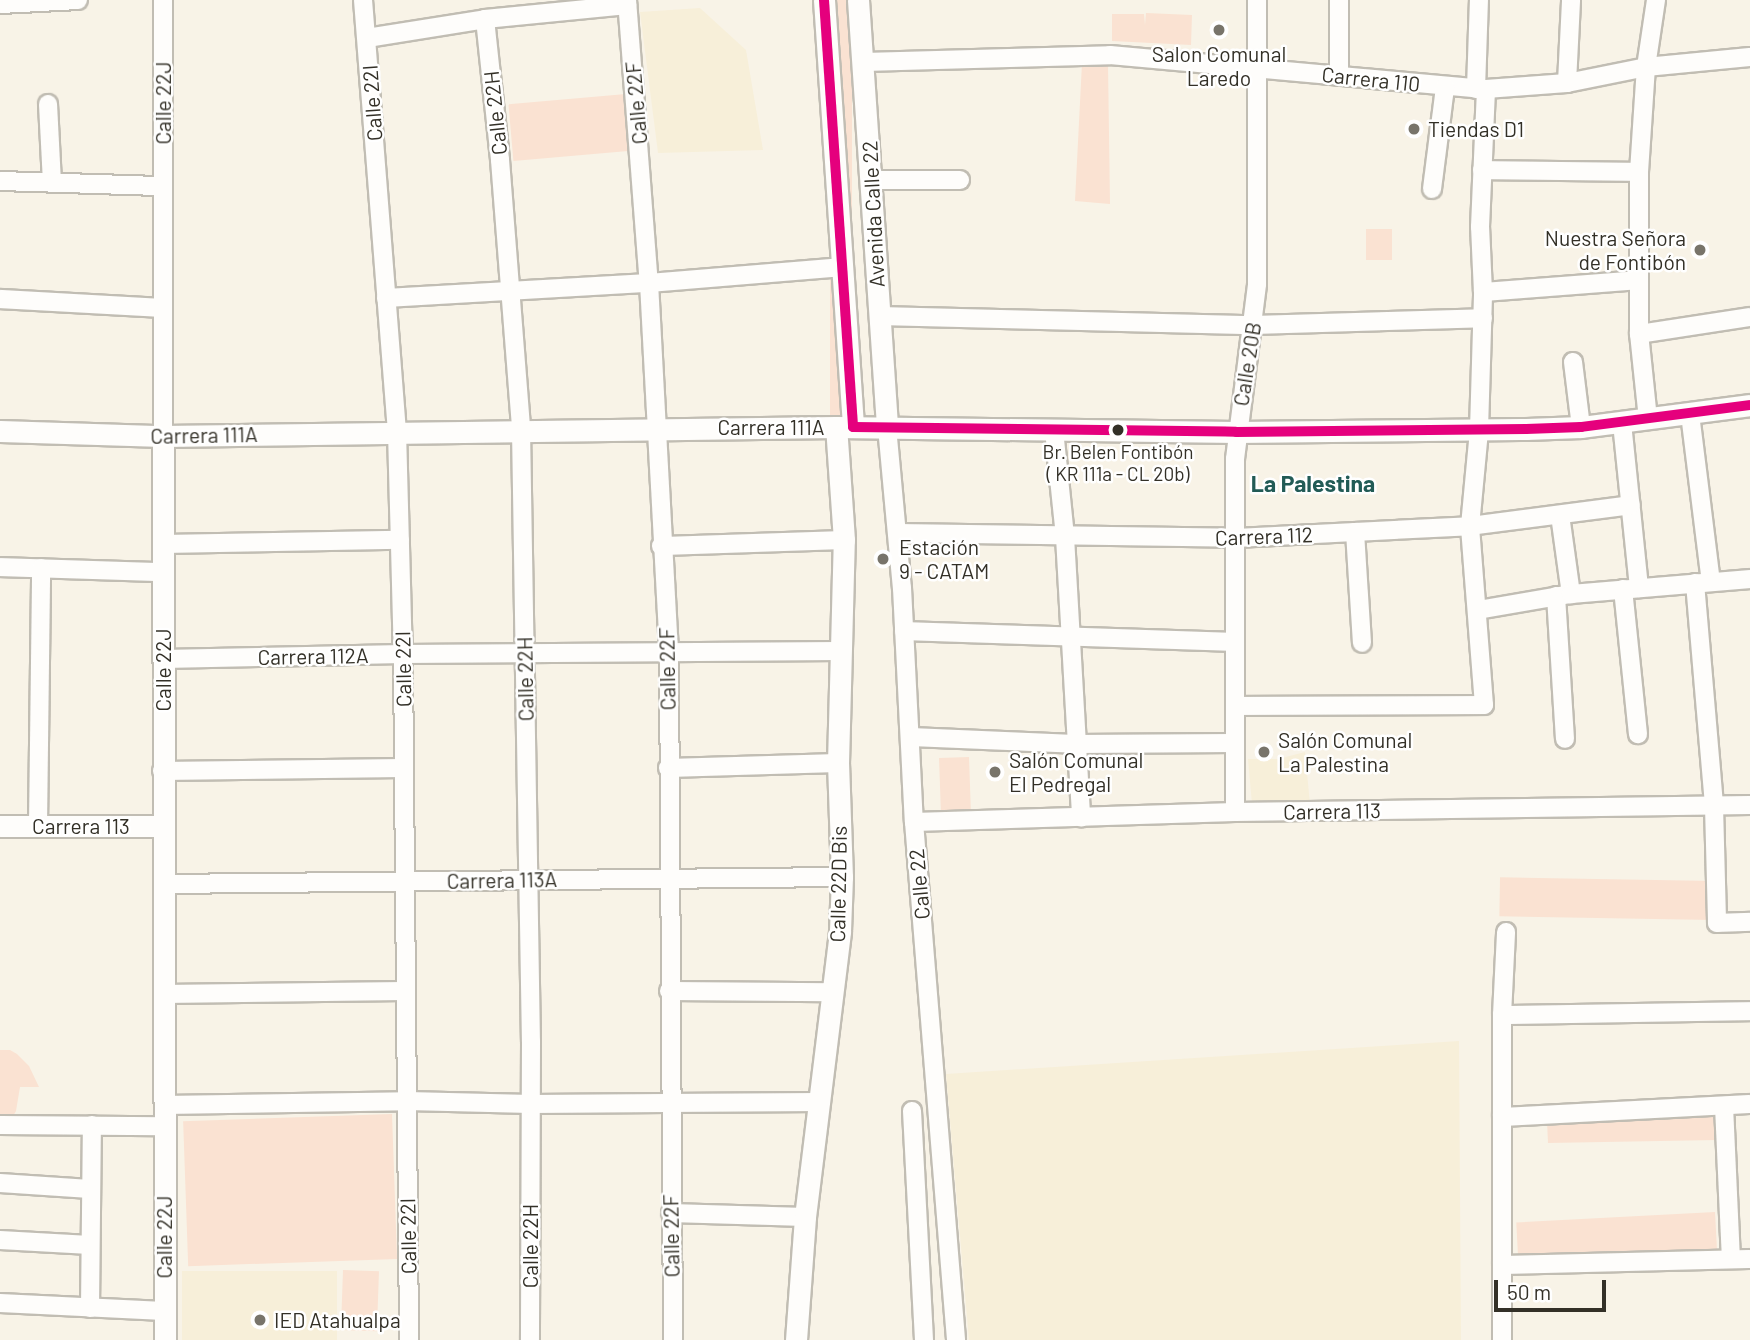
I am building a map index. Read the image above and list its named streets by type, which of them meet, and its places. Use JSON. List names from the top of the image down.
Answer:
{
  "streets": {
    "street": [
      "Carrera 110",
      "Calle 22J",
      "Calle 22I",
      "Calle 22F",
      "Calle 22H",
      "Avenida Calle 22",
      "Calle 20B",
      "Carrera 111A",
      "Carrera 112",
      "Carrera 112A",
      "Carrera 113",
      "Carrera 113A",
      "Calle 22D Bis",
      "Calle 22"
    ]
  },
  "crossings": [
    ["Carrera 110", "Avenida Calle 22"],
    ["Carrera 110", "Calle 20B"],
    ["Calle 22J", "Carrera 111A"],
    ["Calle 22J", "Carrera 112A"],
    ["Calle 22J", "Carrera 113"],
    ["Calle 22J", "Carrera 113A"],
    ["Calle 22I", "Carrera 111A"],
    ["Calle 22I", "Carrera 112A"],
    ["Calle 22I", "Carrera 113A"],
    ["Calle 22F", "Carrera 111A"],
    ["Calle 22F", "Carrera 112A"],
    ["Calle 22F", "Carrera 113A"],
    ["Calle 22H", "Carrera 111A"],
    ["Calle 22H", "Carrera 112A"],
    ["Calle 22H", "Carrera 113A"],
    ["Avenida Calle 22", "Carrera 111A"],
    ["Avenida Calle 22", "Calle 22D Bis"],
    ["Avenida Calle 22", "Calle 22"],
    ["Calle 20B", "Carrera 111A"],
    ["Calle 20B", "Carrera 112"],
    ["Calle 20B", "Carrera 113"],
    ["Carrera 111A", "Calle 22D Bis"],
    ["Carrera 111A", "Calle 22"],
    ["Carrera 112", "Calle 22"],
    ["Carrera 112A", "Calle 22D Bis"],
    ["Carrera 113", "Calle 22"],
    ["Carrera 113A", "Calle 22D Bis"]
  ],
  "districts": ["La Palestina"],
  "places": [
    "Salon Comunal Laredo",
    "Tiendas D1",
    "Nuestra Señora de Fontibón",
    "Br. Belen Fontibón ( KR 111a - CL 20b)",
    "Estación 9 - CATAM",
    "Salón Comunal La Palestina",
    "Salón Comunal El Pedregal",
    "IED Atahualpa"
  ],
  "scale_bar": "50 m"
}
